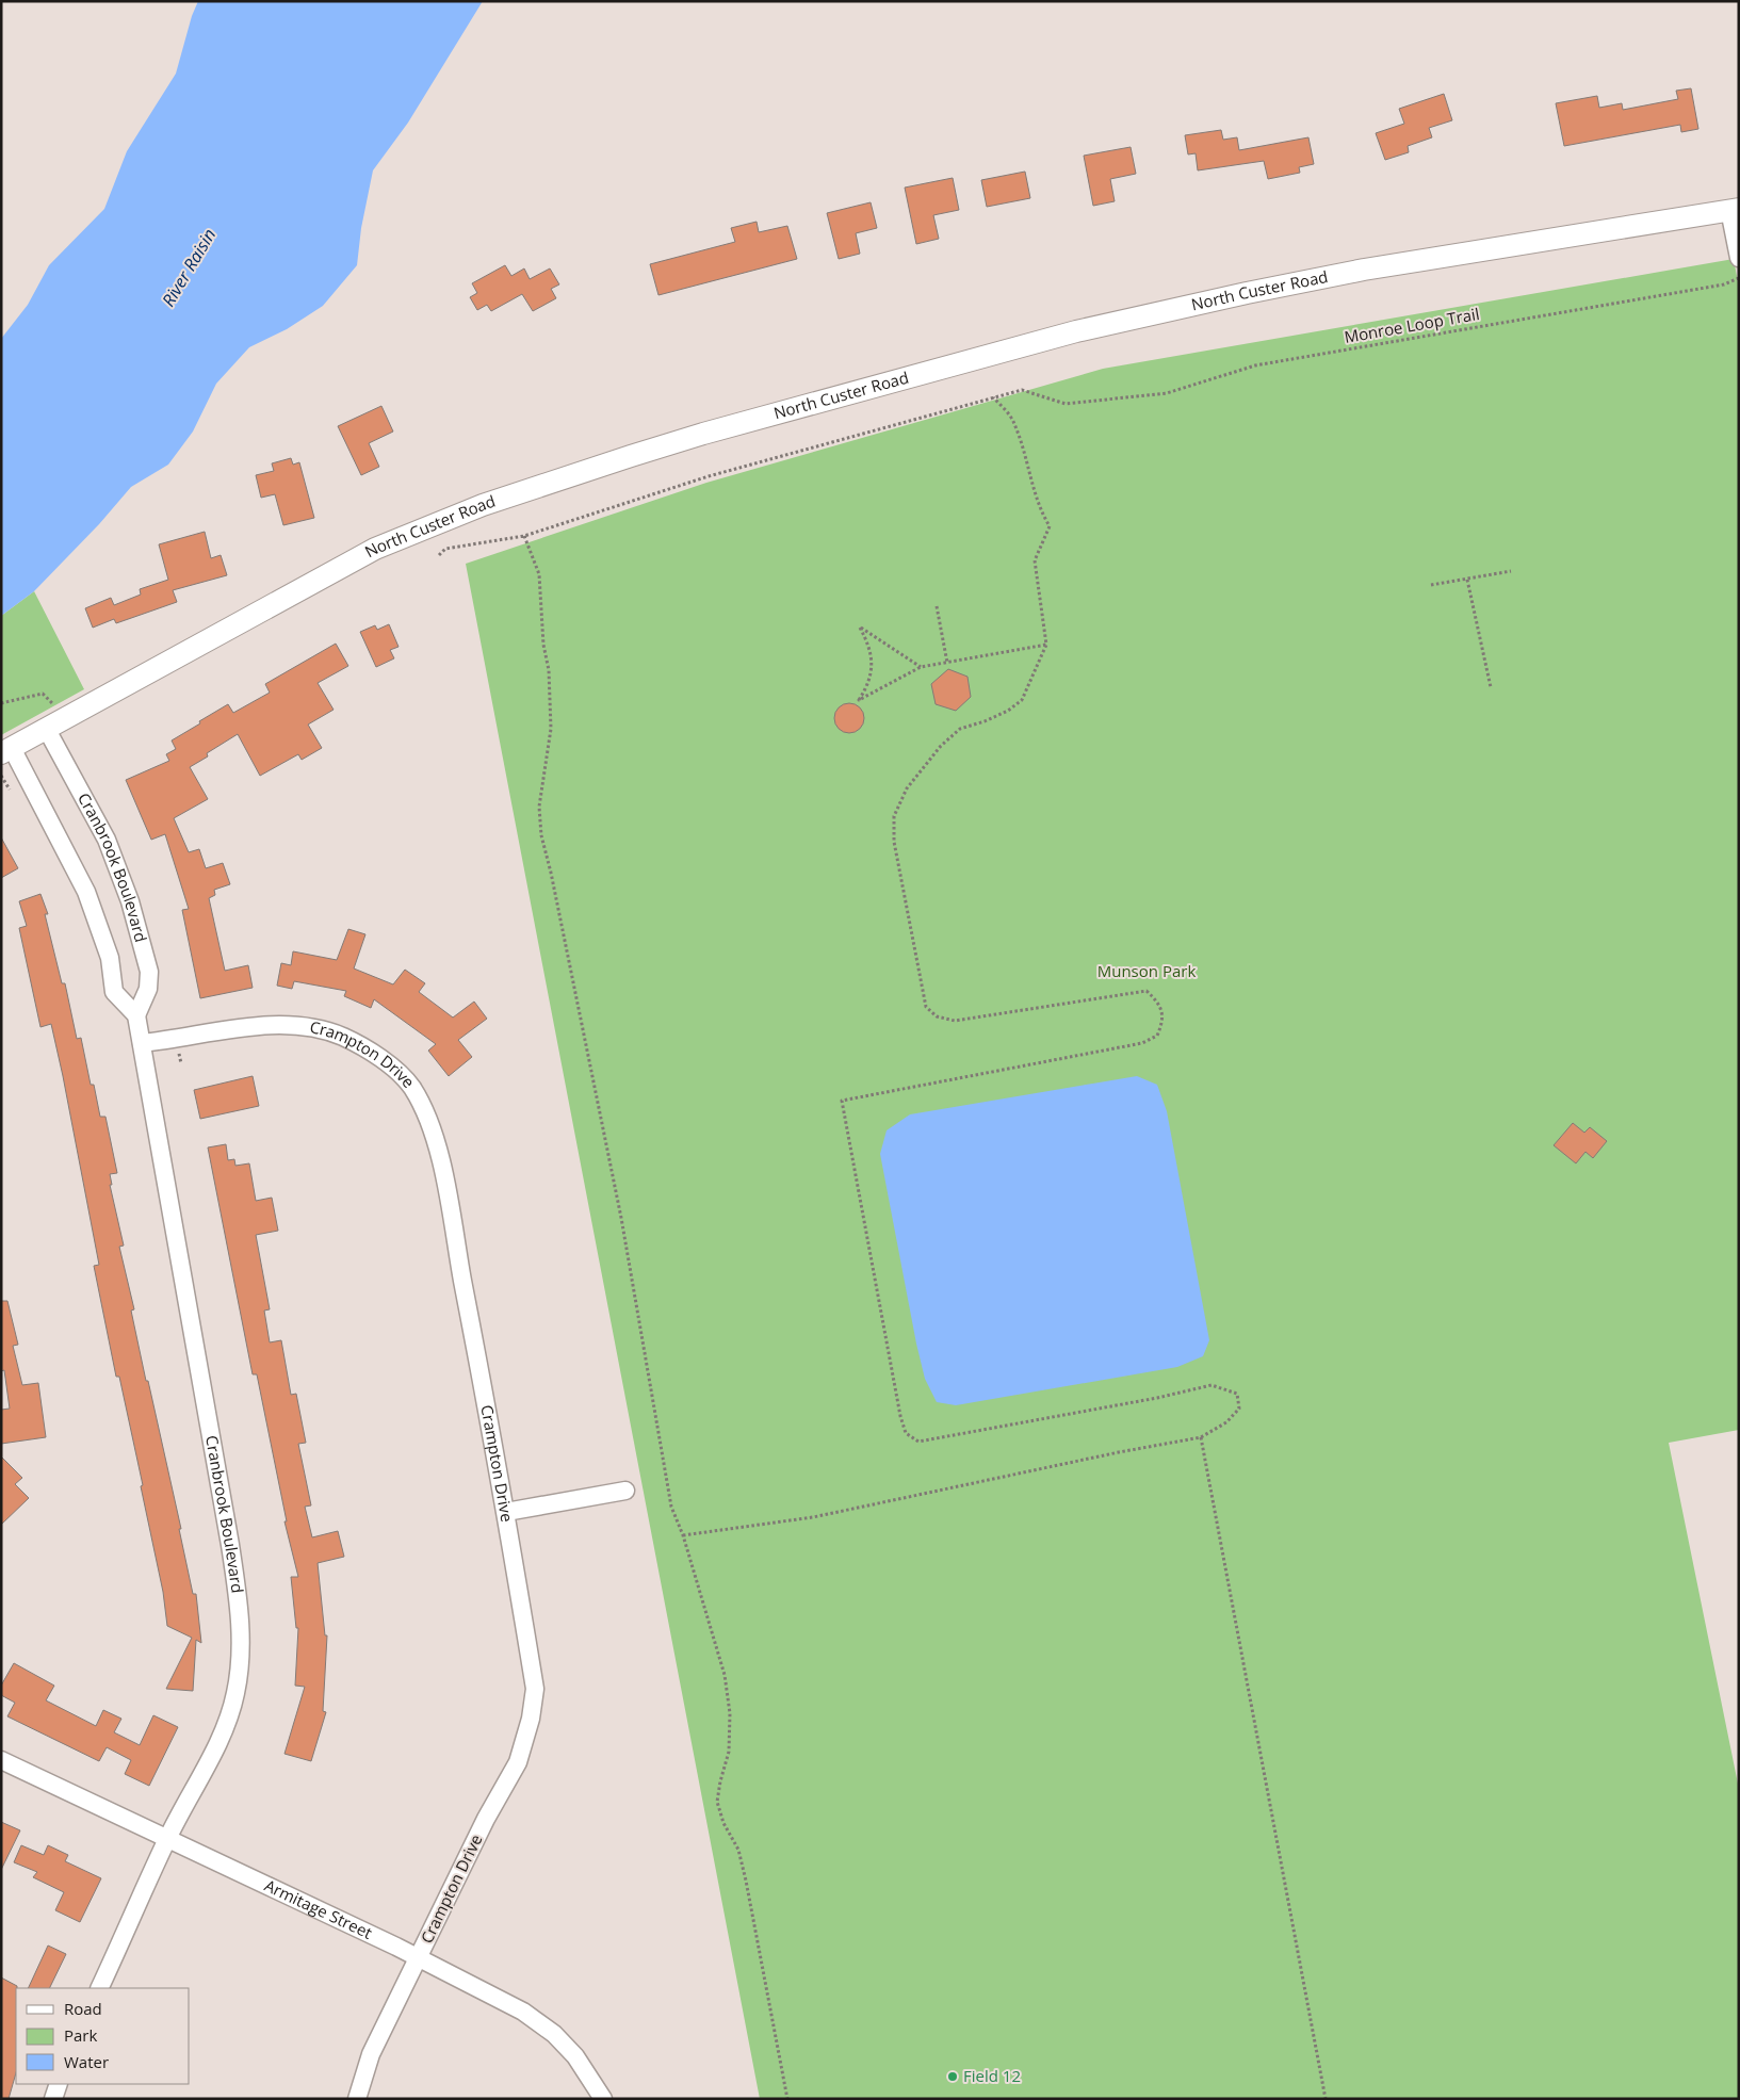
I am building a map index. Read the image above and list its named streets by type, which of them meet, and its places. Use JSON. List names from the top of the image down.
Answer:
{
  "streets": {
    "street": [
      "North Custer Road",
      "Cranbrook Boulevard",
      "Crampton Drive",
      "Armitage Street"
    ],
    "path": ["Monroe Loop Trail"]
  },
  "crossings": [
    ["North Custer Road", "Cranbrook Boulevard"],
    ["Cranbrook Boulevard", "Crampton Drive"],
    ["Cranbrook Boulevard", "Armitage Street"],
    ["Crampton Drive", "Armitage Street"]
  ],
  "water": ["River Raisin"],
  "parks": ["Munson Park"],
  "places": ["Field 12"],
  "legend": ["Road", "Park", "Water"]
}
